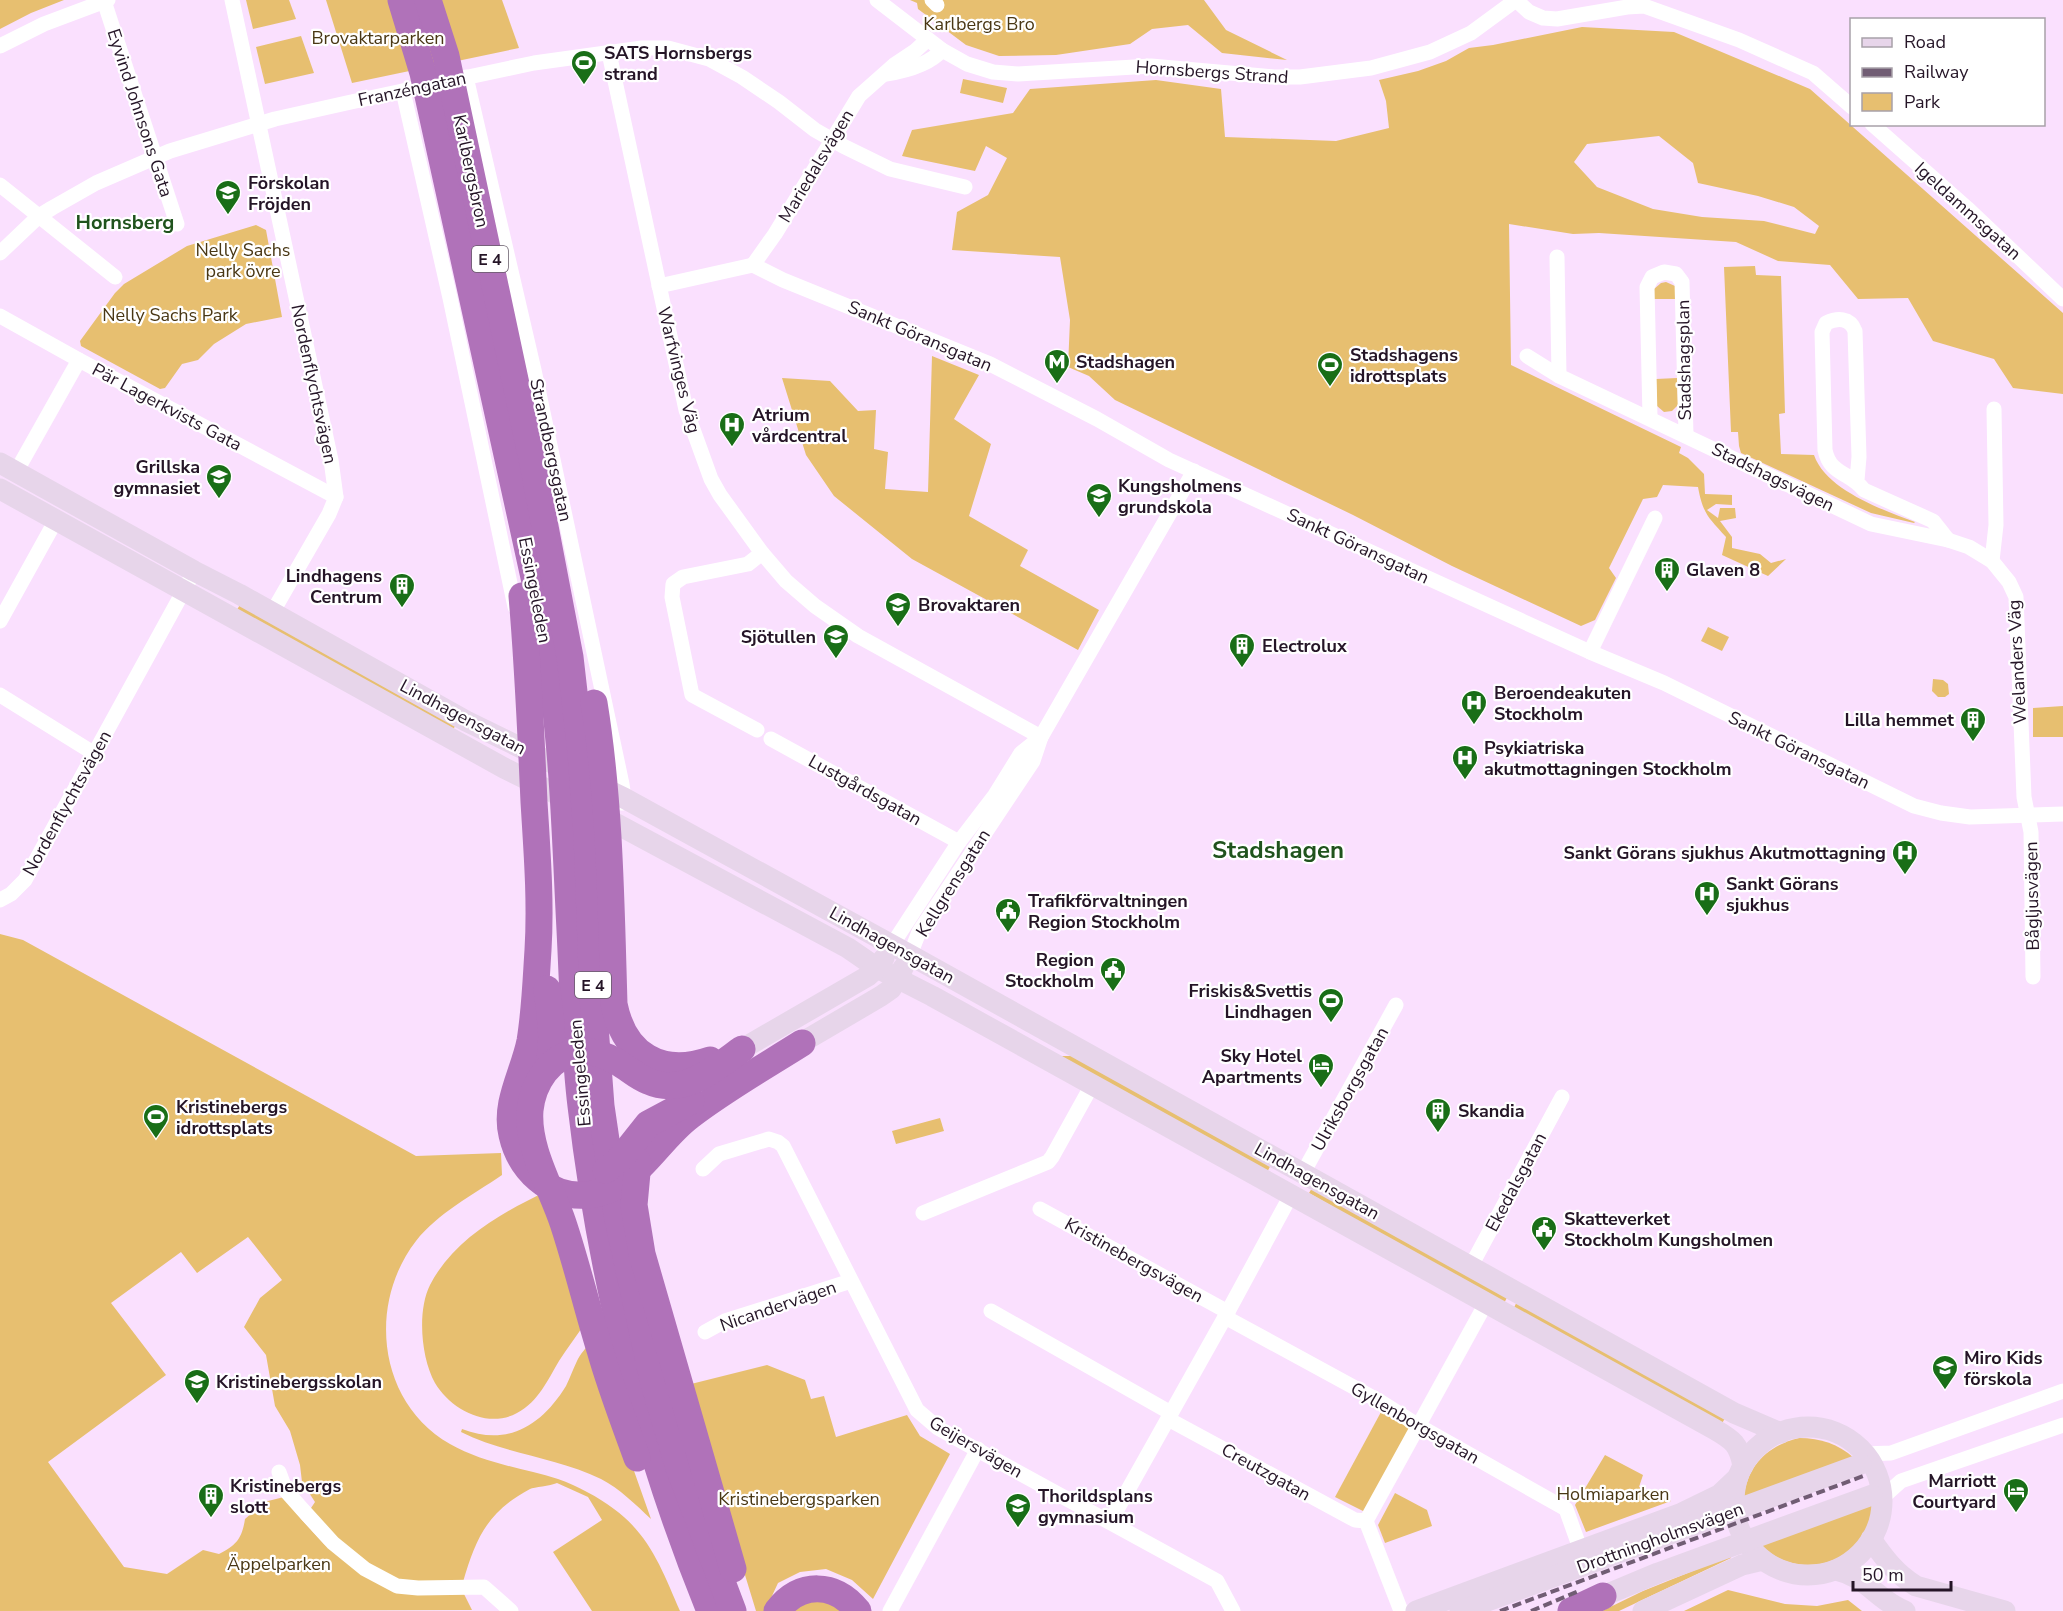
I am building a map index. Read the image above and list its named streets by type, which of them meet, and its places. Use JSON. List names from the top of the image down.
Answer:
{
  "streets": {
    "highway": ["Karlbergsbron", "E 4", "Essingeleden"],
    "street": [
      "Hornsbergs Strand",
      "Franzéngatan",
      "Eyvind Johnsons Gata",
      "Mariedalsvägen",
      "Igeldammsgatan",
      "Sankt Göransgatan",
      "Stadshagsplan",
      "Warfvinges Väg",
      "Nordenflychtsvägen",
      "Pär Lagerkvists Gata",
      "Strandbergsgatan",
      "Stadshagsvägen",
      "Welanders Väg",
      "Lindhagensgatan",
      "Lustgårdsgatan",
      "Kellgrensgatan",
      "Bågljusvägen",
      "Ulriksborgsgatan",
      "Ekedalsgatan",
      "Kristinebergsvägen",
      "Nicandervägen",
      "Gyllenborgsgatan",
      "Geijersvägen",
      "Creutzgatan",
      "Drottningholmsvägen"
    ]
  },
  "crossings": [
    ["Hornsbergs Strand", "Mariedalsvägen"],
    ["Franzéngatan", "Eyvind Johnsons Gata"],
    ["Franzéngatan", "Mariedalsvägen"],
    ["Franzéngatan", "Warfvinges Väg"],
    ["Franzéngatan", "Nordenflychtsvägen"],
    ["Franzéngatan", "Strandbergsgatan"],
    ["Mariedalsvägen", "Sankt Göransgatan"],
    ["Karlbergsbron", "Essingeleden"],
    ["Sankt Göransgatan", "Welanders Väg"],
    ["Sankt Göransgatan", "Kellgrensgatan"],
    ["Sankt Göransgatan", "Bågljusvägen"],
    ["Stadshagsplan", "Stadshagsvägen"],
    ["Warfvinges Väg", "Kellgrensgatan"],
    ["Nordenflychtsvägen", "Pär Lagerkvists Gata"],
    ["Nordenflychtsvägen", "Lindhagensgatan"],
    ["Strandbergsgatan", "Lindhagensgatan"],
    ["Stadshagsvägen", "Welanders Väg"],
    ["Welanders Väg", "Bågljusvägen"],
    ["Lindhagensgatan", "Kellgrensgatan"],
    ["Lindhagensgatan", "Ulriksborgsgatan"],
    ["Lindhagensgatan", "Ekedalsgatan"],
    ["Lindhagensgatan", "Drottningholmsvägen"],
    ["Lustgårdsgatan", "Kellgrensgatan"],
    ["Kristinebergsvägen", "Gyllenborgsgatan"],
    ["Nicandervägen", "Geijersvägen"],
    ["Gyllenborgsgatan", "Drottningholmsvägen"]
  ],
  "districts": ["Hornsberg", "Stadshagen"],
  "parks": [
    "Karlbergs Bro",
    "Brovaktarparken",
    "Nelly Sachs park övre",
    "Nelly Sachs Park",
    "Holmiaparken",
    "Kristinebergsparken",
    "Äppelparken"
  ],
  "places": {
    "sports": [
      "SATS Hornsbergs strand",
      "Stadshagens idrottsplats",
      "Friskis&Svettis Lindhagen",
      "Kristinebergs idrottsplats"
    ],
    "school or university": [
      "Förskolan Fröjden",
      "Grillska gymnasiet",
      "Kungsholmens grundskola",
      "Brovaktaren",
      "Sjötullen",
      "Miro Kids förskola",
      "Kristinebergsskolan",
      "Thorildsplans gymnasium"
    ],
    "metro station": ["Stadshagen"],
    "hospital": [
      "Atrium vårdcentral",
      "Beroendeakuten Stockholm",
      "Psykiatriska akutmottagningen Stockholm",
      "Sankt Görans sjukhus Akutmottagning",
      "Sankt Görans sjukhus"
    ],
    "building": [
      "Glaven 8",
      "Lindhagens Centrum",
      "Electrolux",
      "Lilla hemmet",
      "Skandia",
      "Kristinebergs slott"
    ],
    "public building": ["Trafikförvaltningen Region Stockholm", "Region Stockholm", "Skatteverket Stockholm Kungsholmen"],
    "hotel": ["Sky Hotel Apartments", "Marriott Courtyard"]
  },
  "legend": ["Road", "Railway", "Park"],
  "scale_bar": "50 m"
}
